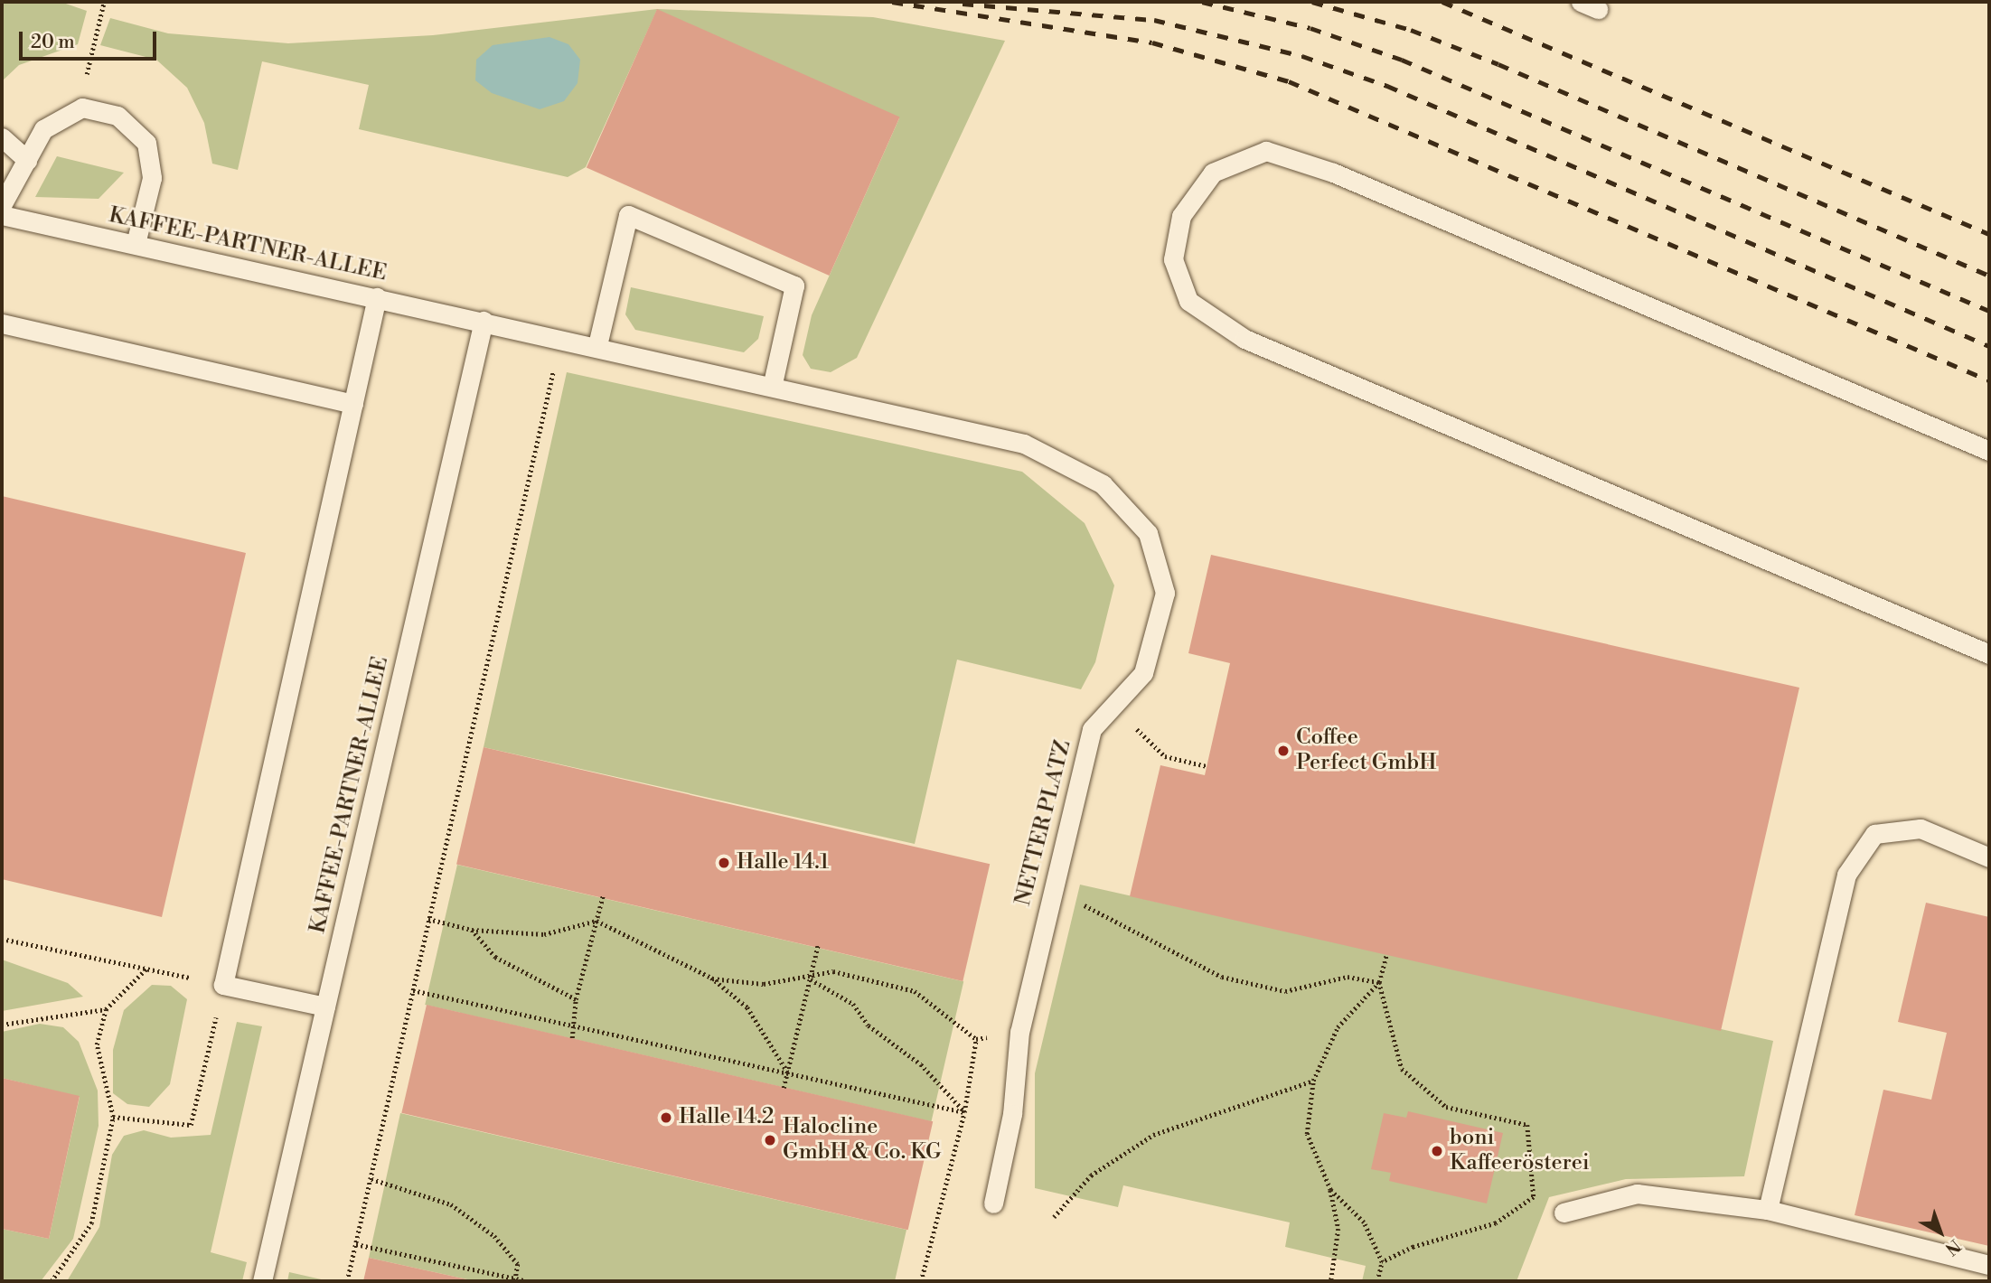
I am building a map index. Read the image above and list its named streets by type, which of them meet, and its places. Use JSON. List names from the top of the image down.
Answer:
{
  "streets": {
    "lane": ["KAFFEE-PARTNER-ALLEE", "NETTER PLATZ"]
  },
  "crossings": [
    ["KAFFEE-PARTNER-ALLEE", "NETTER PLATZ"]
  ],
  "places": [
    "Coffee Perfect GmbH",
    "Halle 14.1",
    "Halle 14.2",
    "Halocline GmbH & Co. KG",
    "boni Kaffeerösterei"
  ],
  "scale_bar": "20 m",
  "north": "bottom right"
}
